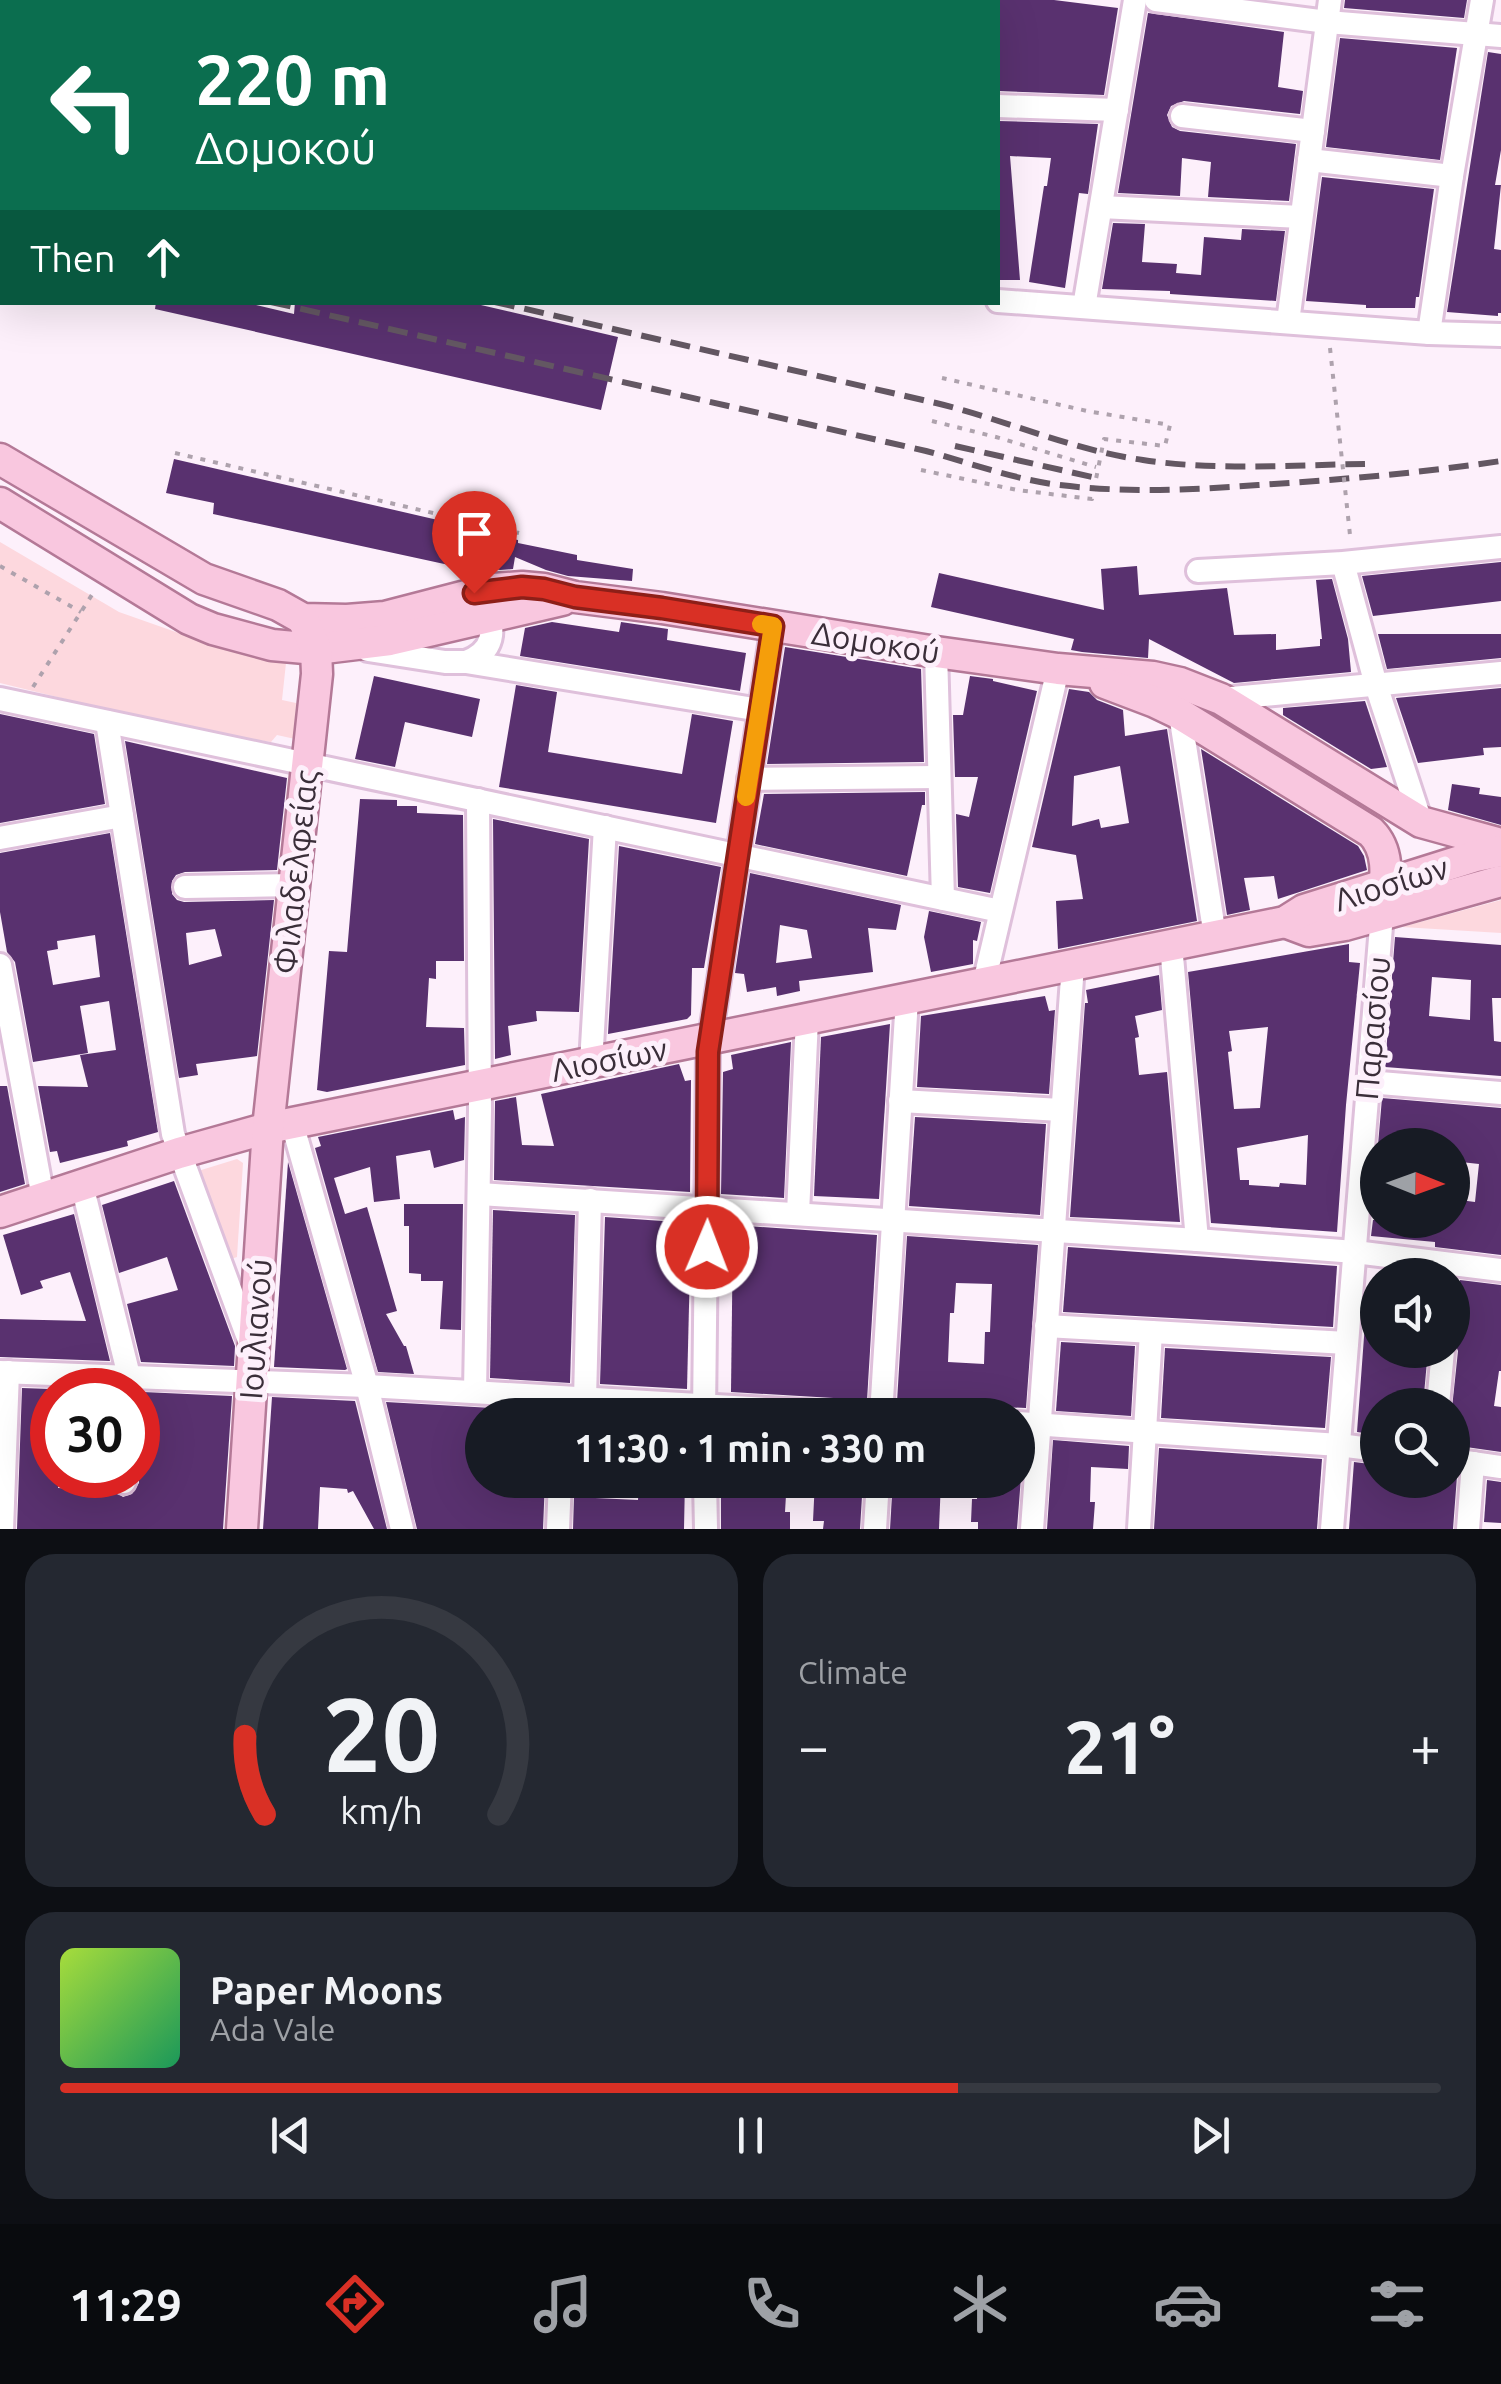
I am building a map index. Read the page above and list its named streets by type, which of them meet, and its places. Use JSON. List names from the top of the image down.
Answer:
{
  "streets": {
    "main road": [
      "Δομοκού",
      "Φιλαδελφείας",
      "Λιοσίων",
      "Ιουλιανού"
    ],
    "street": ["Παρασίου"]
  },
  "crossings": [
    ["Δομοκού", "Λιοσίων"],
    ["Δομοκού", "Παρασίου"],
    ["Φιλαδελφείας", "Λιοσίων"],
    ["Φιλαδελφείας", "Ιουλιανού"],
    ["Λιοσίων", "Παρασίου"],
    ["Λιοσίων", "Ιουλιανού"]
  ],
  "north": "right",
  "page": {
    "turn": ["220 m", "Δομοκού"],
    "then": "Then",
    "limit": "30",
    "trip": "11:30 · 1 min · 330 m",
    "tile": "Climate",
    "heat": ["−", "21°", "+"],
    "song": ["Paper Moons", "Ada Vale"],
    "tabs": "11:29",
    "gauge": ["20", "km/h"]
  }
}
